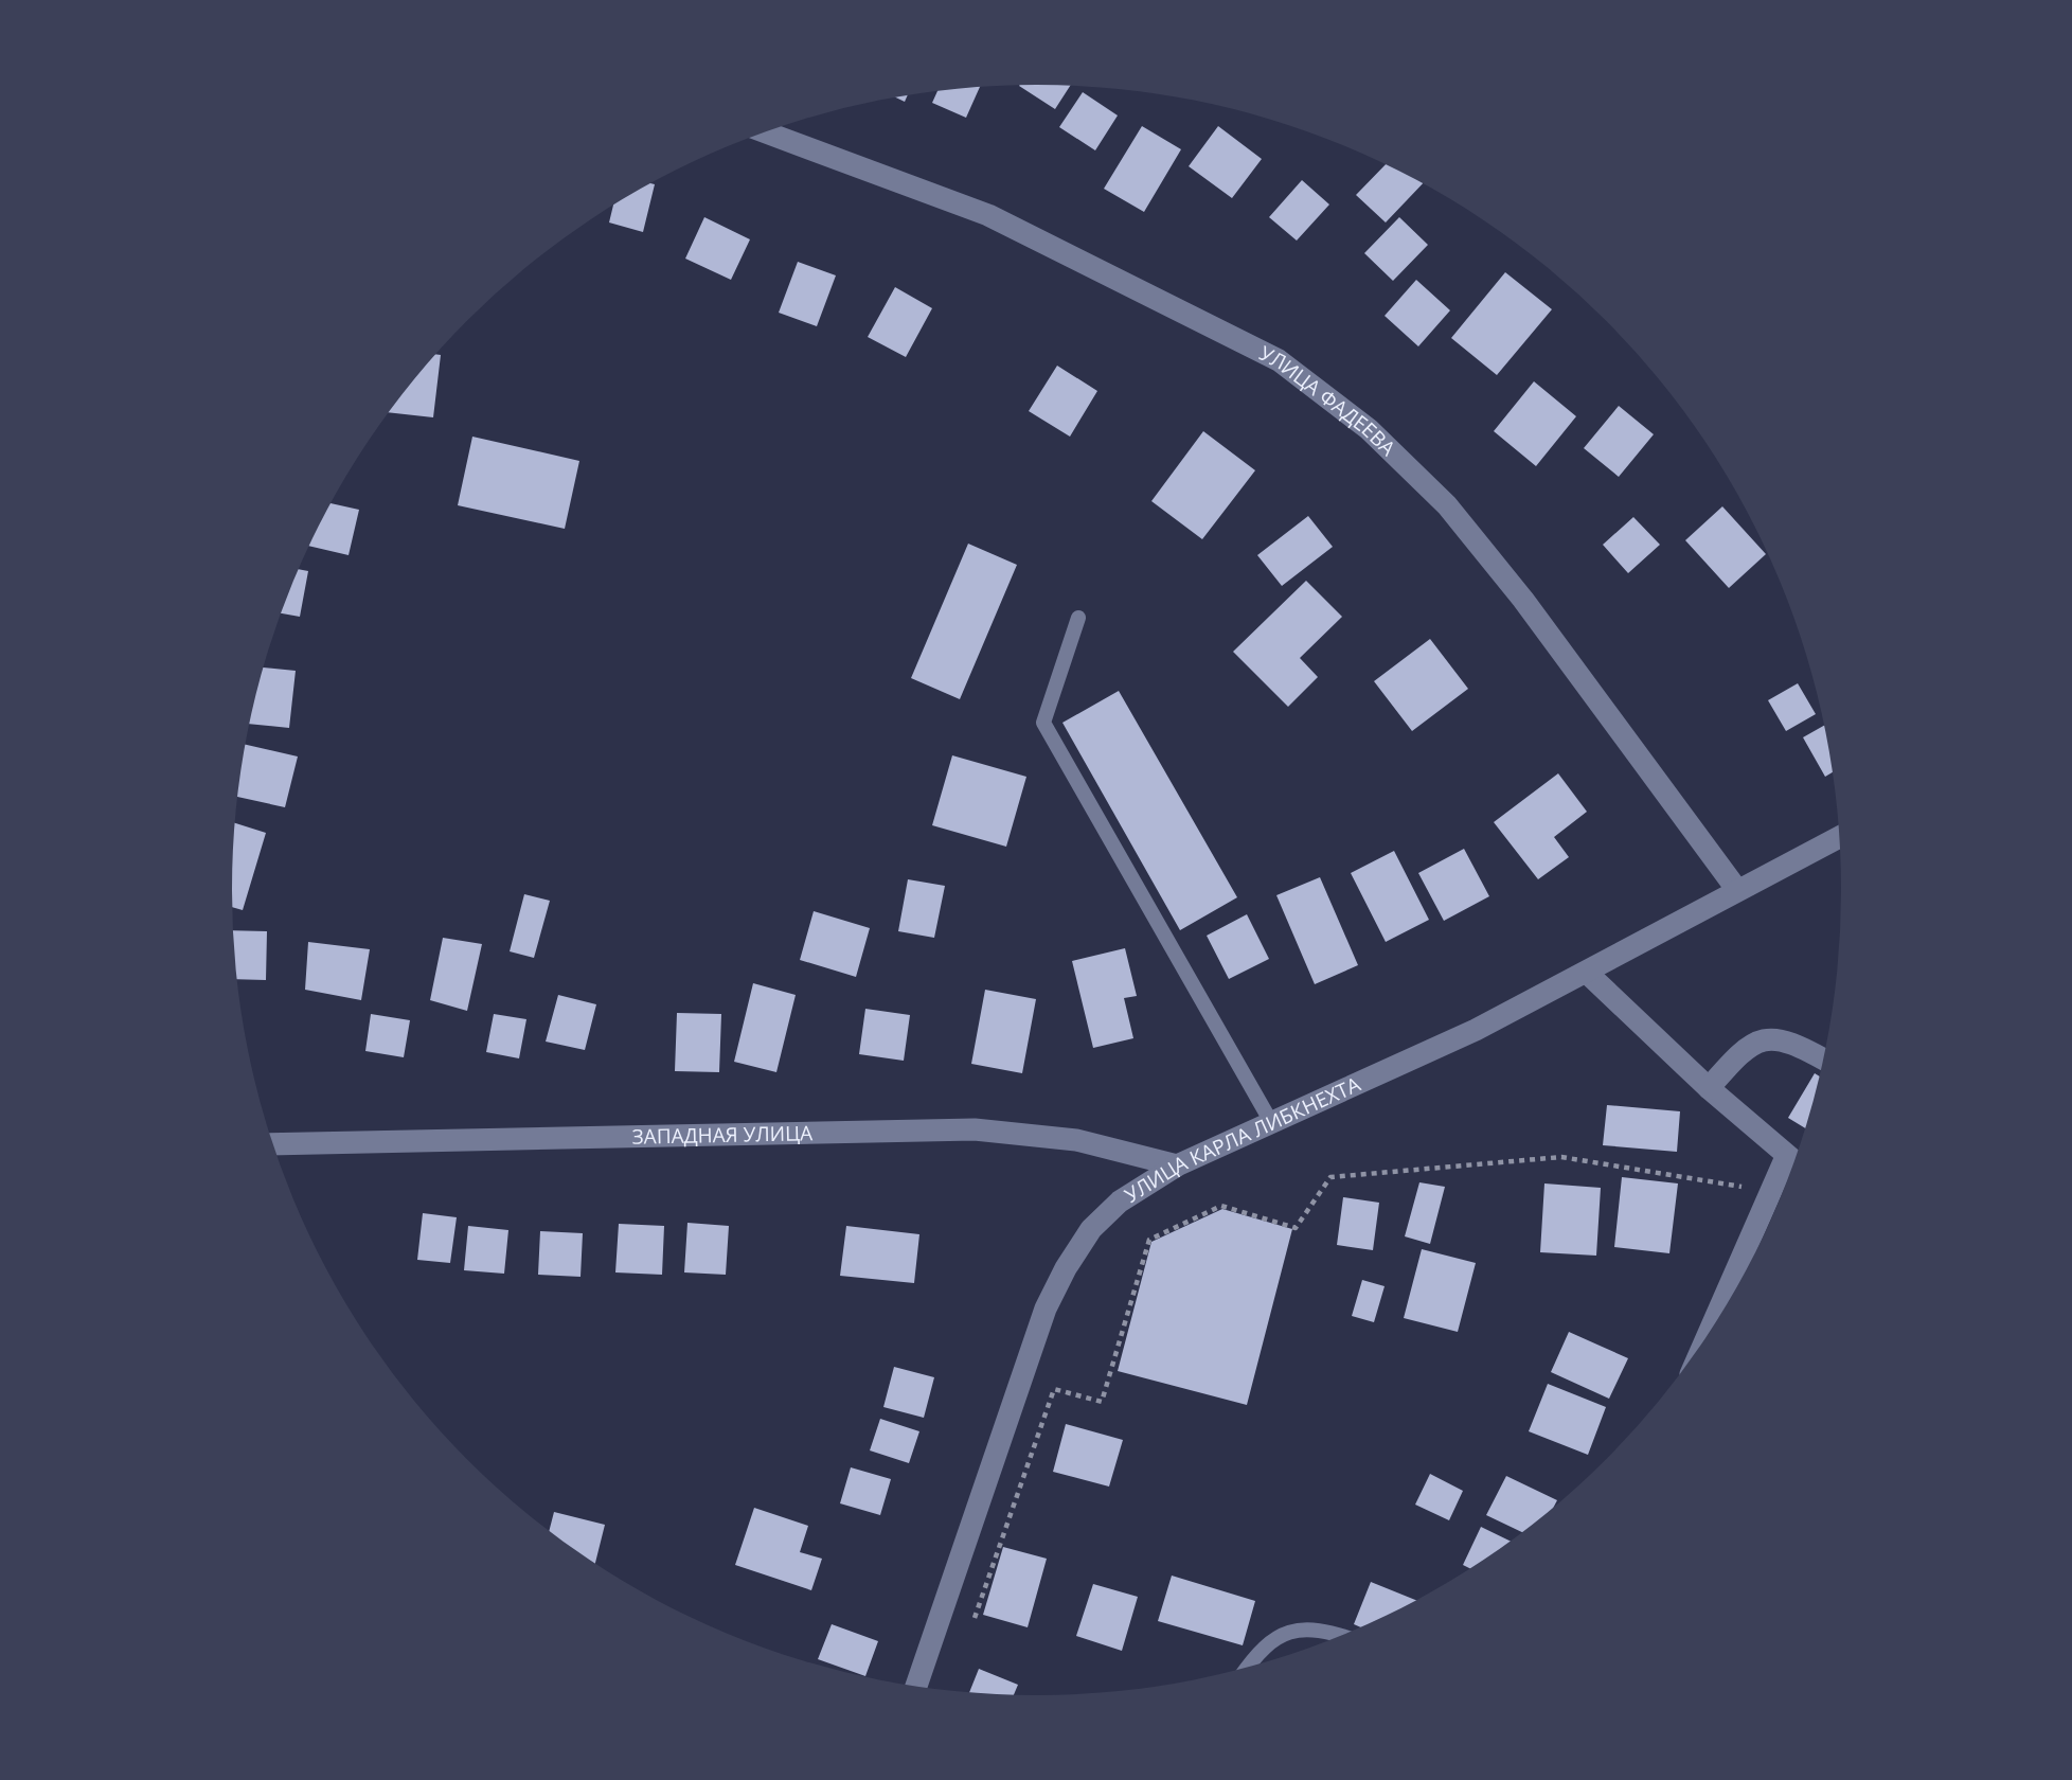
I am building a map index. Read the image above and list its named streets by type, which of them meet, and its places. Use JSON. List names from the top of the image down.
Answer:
{
  "streets": {
    "main road": ["УЛИЦА ФАДЕЕВА", "ЗАПАДНАЯ УЛИЦА", "УЛИЦА КАРЛА ЛИБКНЕХТА"]
  },
  "crossings": [
    ["УЛИЦА ФАДЕЕВА", "УЛИЦА КАРЛА ЛИБКНЕХТА"],
    ["ЗАПАДНАЯ УЛИЦА", "УЛИЦА КАРЛА ЛИБКНЕХТА"]
  ]
}
